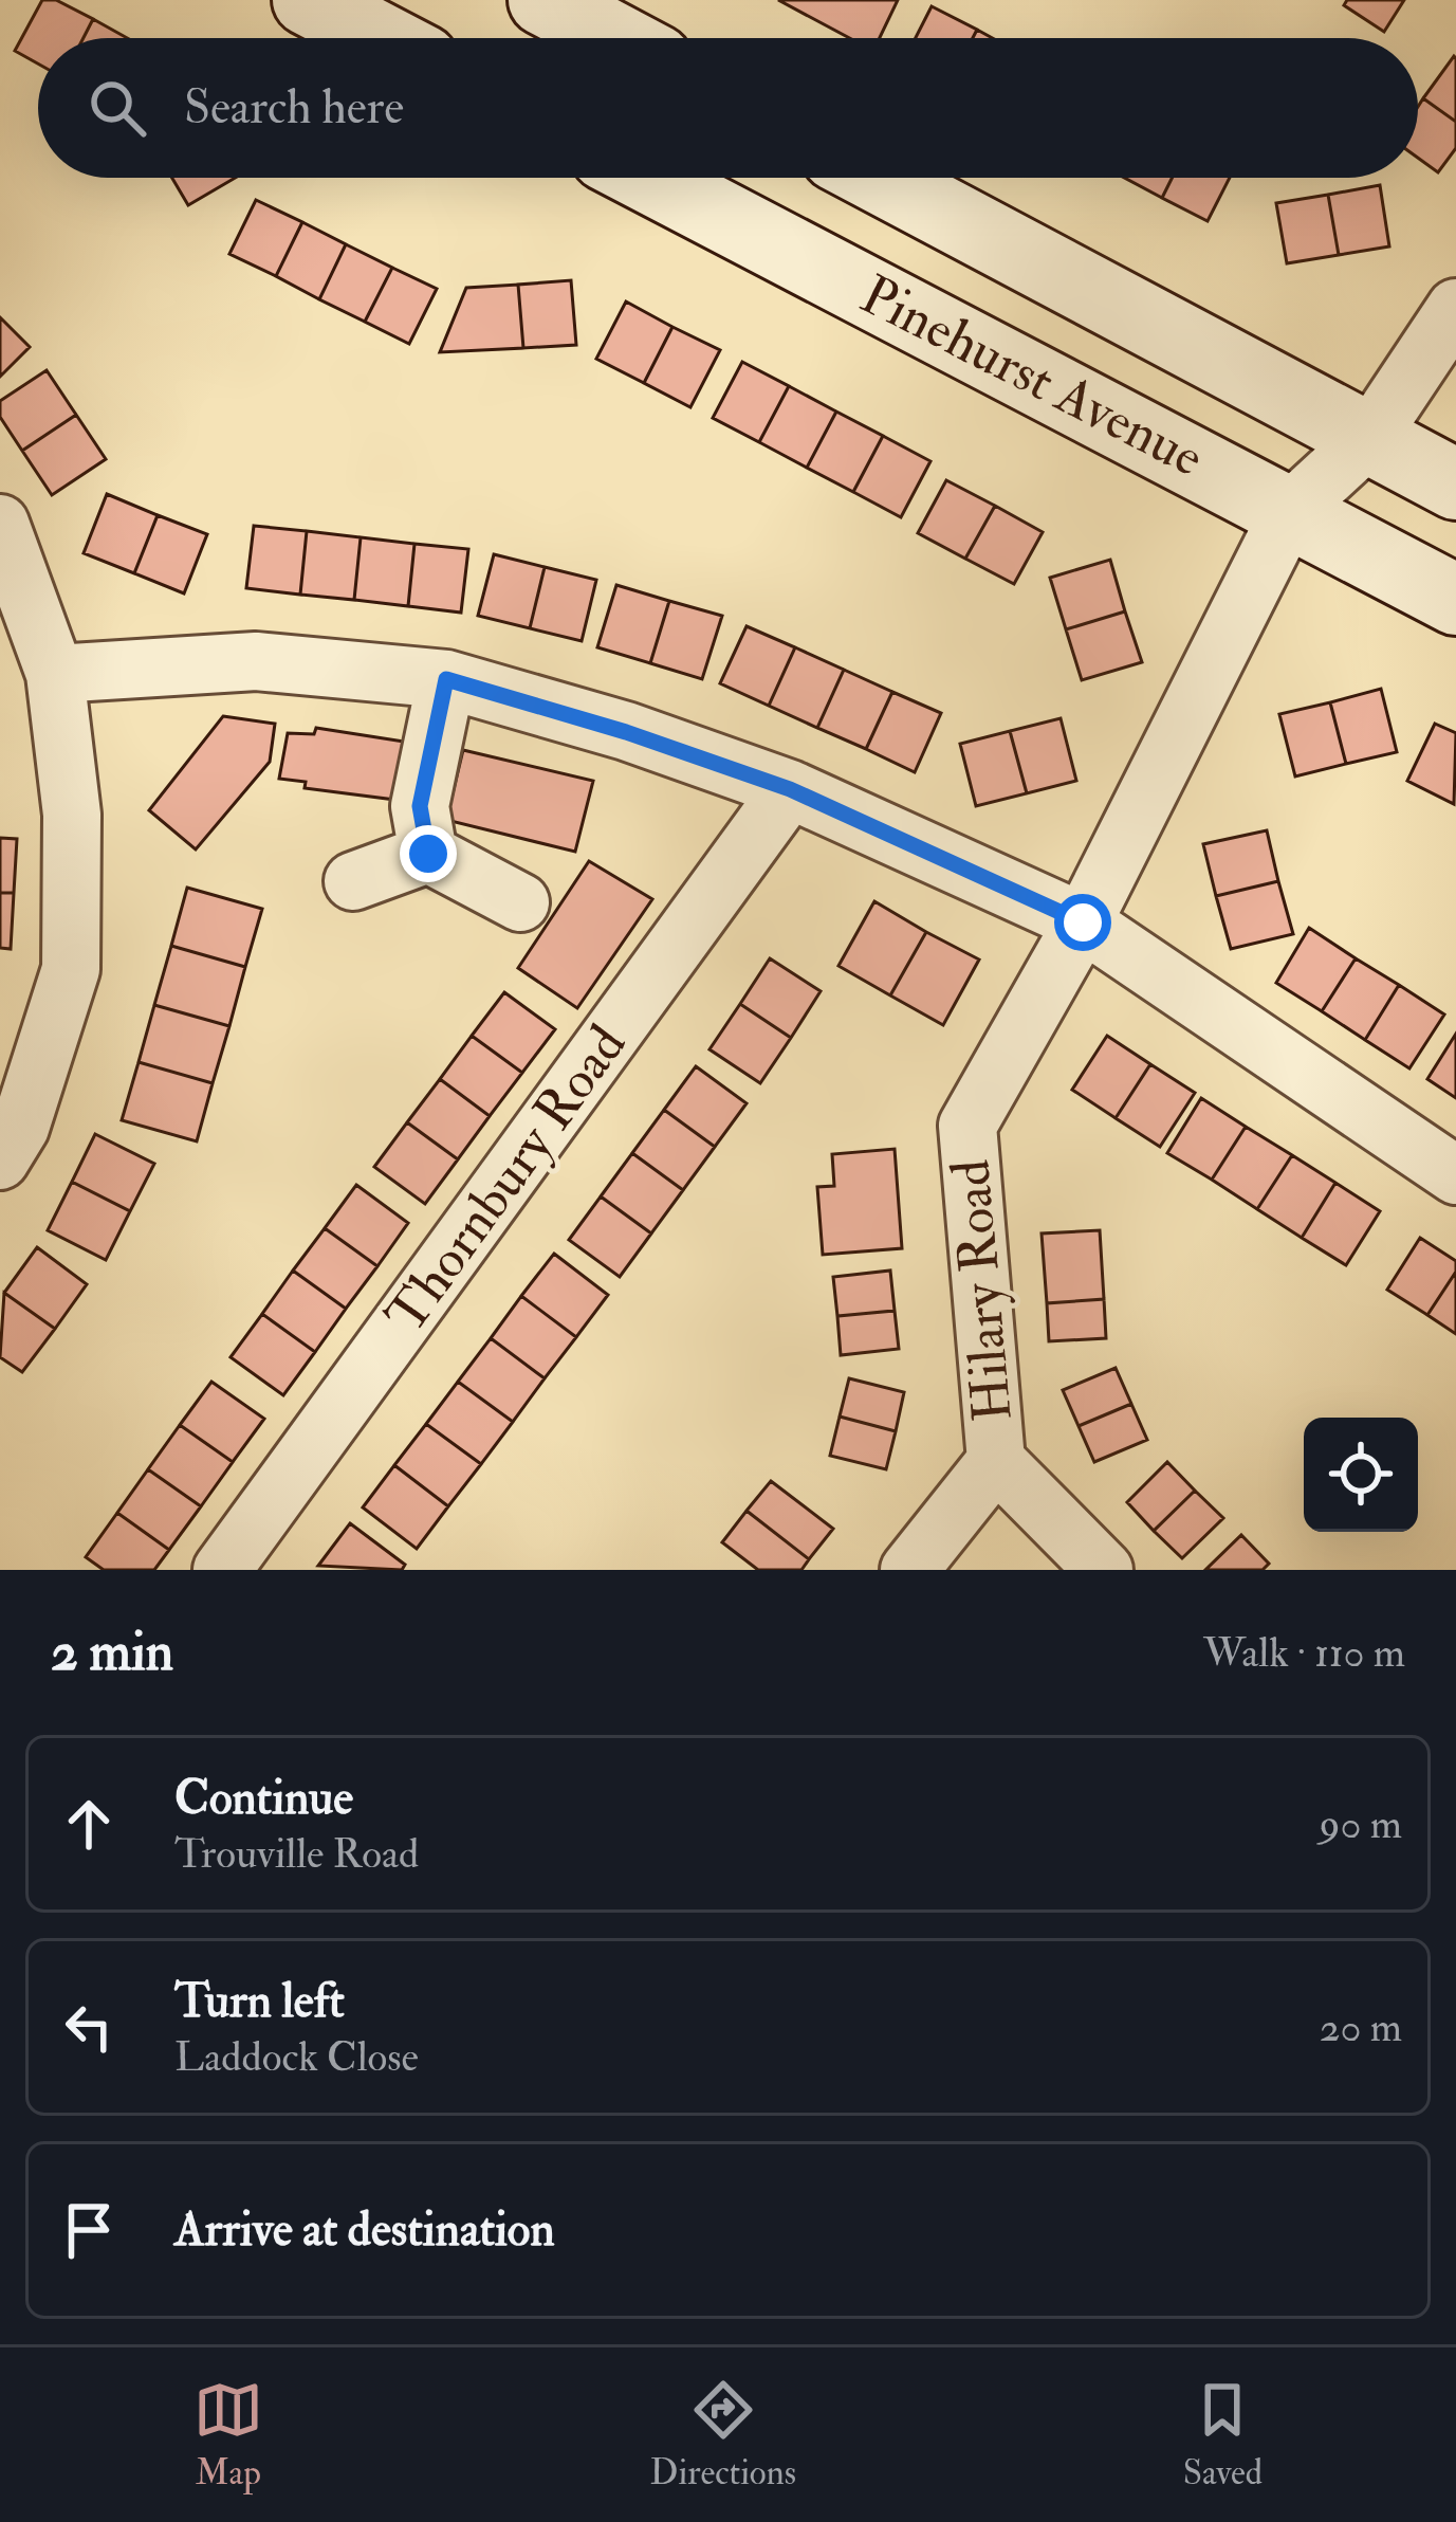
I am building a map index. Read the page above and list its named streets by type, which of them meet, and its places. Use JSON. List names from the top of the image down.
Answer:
{
  "streets": {
    "street": ["Pinehurst Avenue", "Thornbury Road", "Hilary Road"]
  },
  "crossings": [
    ["Pinehurst Avenue", "Hilary Road"]
  ],
  "page": {
    "search": "Search here",
    "heading": ["2 min", "Walk · 110 m"],
    "list": [
      ["Continue", "Trouville Road", "90 m"],
      ["Turn left", "Laddock Close", "20 m"],
      "Arrive at destination"
    ],
    "nav": ["Map", "Directions", "Saved"]
  }
}
